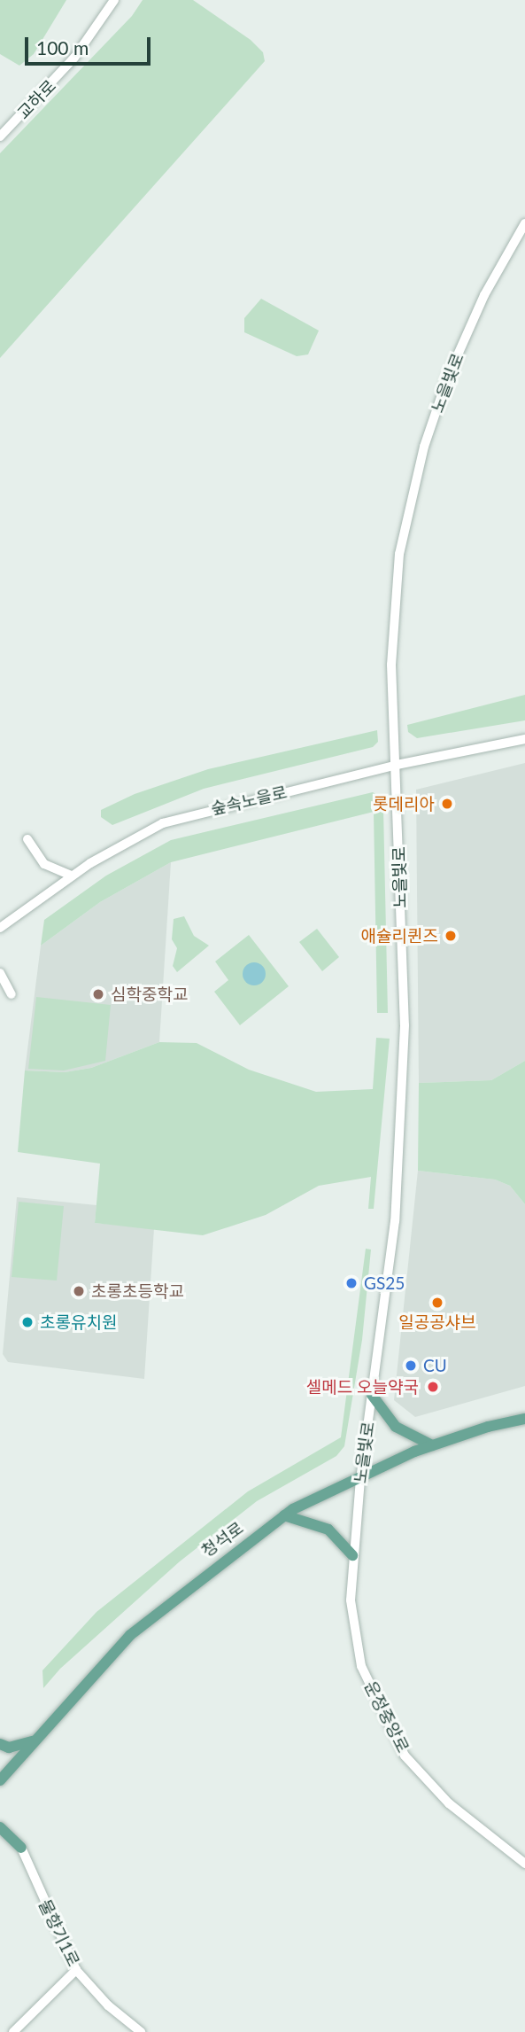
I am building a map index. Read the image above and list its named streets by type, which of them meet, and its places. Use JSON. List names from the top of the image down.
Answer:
{
  "streets": {
    "main road": ["청석로"],
    "street": [
      "교하로",
      "노을빛로",
      "숲속노을로",
      "운정중앙로",
      "물향기1로"
    ]
  },
  "crossings": [
    ["노을빛로", "숲속노을로"],
    ["노을빛로", "청석로"],
    ["노을빛로", "운정중앙로"]
  ],
  "places": [
    "롯데리아",
    "애슐리퀸즈",
    "심학중학교",
    "GS25",
    "초롱초등학교",
    "일공공샤브",
    "초롱유치원",
    "CU",
    "셀메드 오늘약국"
  ],
  "scale_bar": "100 m"
}
